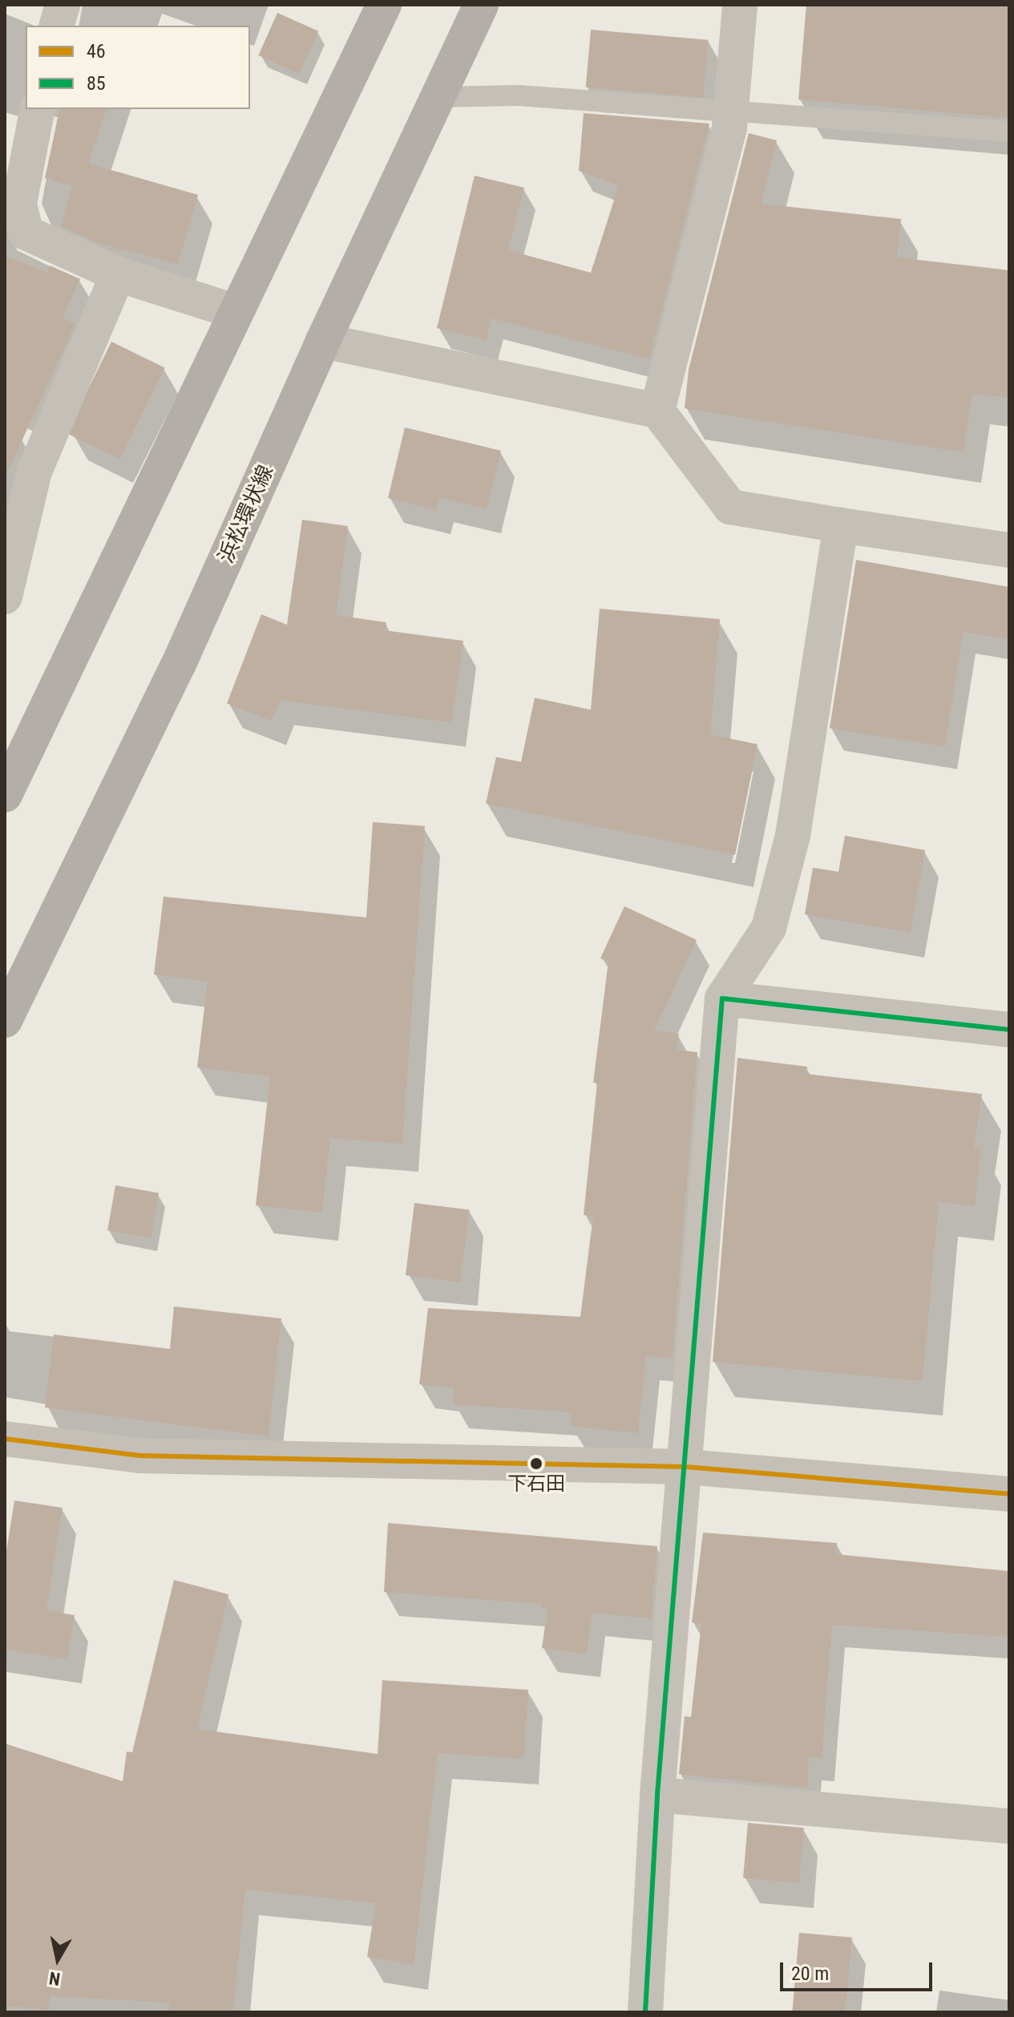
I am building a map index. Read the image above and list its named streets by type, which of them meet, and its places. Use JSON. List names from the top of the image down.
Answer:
{
  "streets": {
    "main road": ["浜松環状線"]
  },
  "places": ["下石田"],
  "lines": ["transit line 85", "transit line 46"],
  "legend": ["46", "85"],
  "scale_bar": "20 m",
  "north": "bottom"
}
